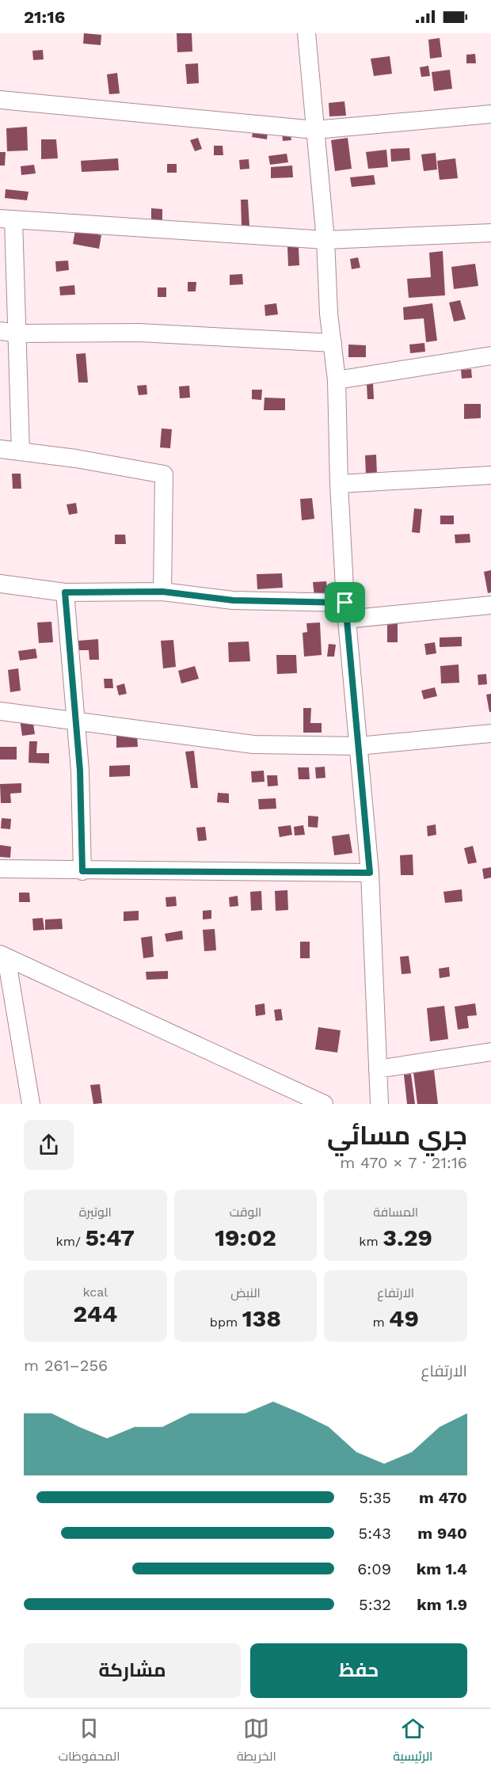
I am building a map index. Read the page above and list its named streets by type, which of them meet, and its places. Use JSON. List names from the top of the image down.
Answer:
{
  "page": {
    "status": "21:16",
    "heading": ["جري مسائي", "21:16 · 7 × 470 m"],
    "stats": [
      ["المسافة", "3.29 km"],
      ["الوقت", "19:02"],
      ["الوتيرة", "5:47 /km"],
      ["الارتفاع", "49 m"],
      ["النبض", "138 bpm"],
      ["kcal", "244"]
    ],
    "chart": ["الارتفاع", "256–261 m"],
    "list": [
      {
        "name": "470 m",
        "note": "5:35"
      },
      {
        "name": "940 m",
        "note": "5:43"
      },
      {
        "name": "1.4 km",
        "note": "6:09"
      },
      {
        "name": "1.9 km",
        "note": "5:32"
      }
    ],
    "buttons": ["حفظ", "مشاركة"],
    "tabs": ["الرئيسية", "الخريطة", "المحفوظات"]
  }
}
